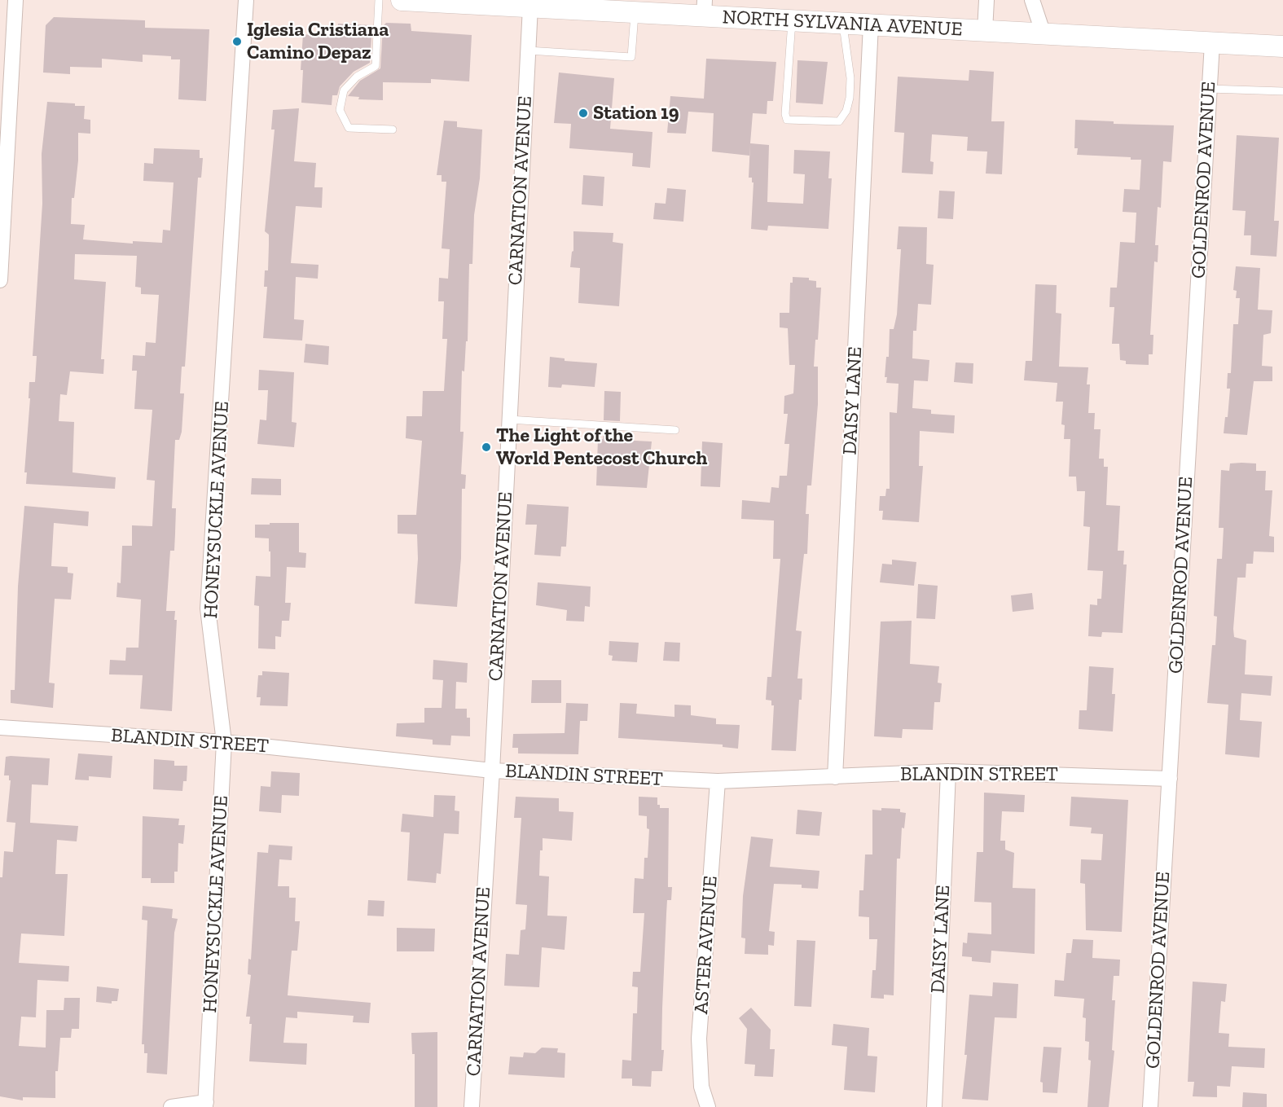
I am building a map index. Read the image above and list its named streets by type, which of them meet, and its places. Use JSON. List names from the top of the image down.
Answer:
{
  "streets": {
    "main road": ["NORTH SYLVANIA AVENUE"],
    "street": [
      "GOLDENROD AVENUE",
      "CARNATION AVENUE",
      "DAISY LANE",
      "HONEYSUCKLE AVENUE",
      "BLANDIN STREET",
      "ASTER AVENUE"
    ]
  },
  "crossings": [
    ["NORTH SYLVANIA AVENUE", "GOLDENROD AVENUE"],
    ["NORTH SYLVANIA AVENUE", "CARNATION AVENUE"],
    ["NORTH SYLVANIA AVENUE", "DAISY LANE"],
    ["GOLDENROD AVENUE", "BLANDIN STREET"],
    ["CARNATION AVENUE", "BLANDIN STREET"],
    ["DAISY LANE", "BLANDIN STREET"],
    ["HONEYSUCKLE AVENUE", "BLANDIN STREET"],
    ["BLANDIN STREET", "ASTER AVENUE"]
  ],
  "places": ["Iglesia Cristiana Camino Depaz", "Station 19", "The Light of the World Pentecost Church"]
}
